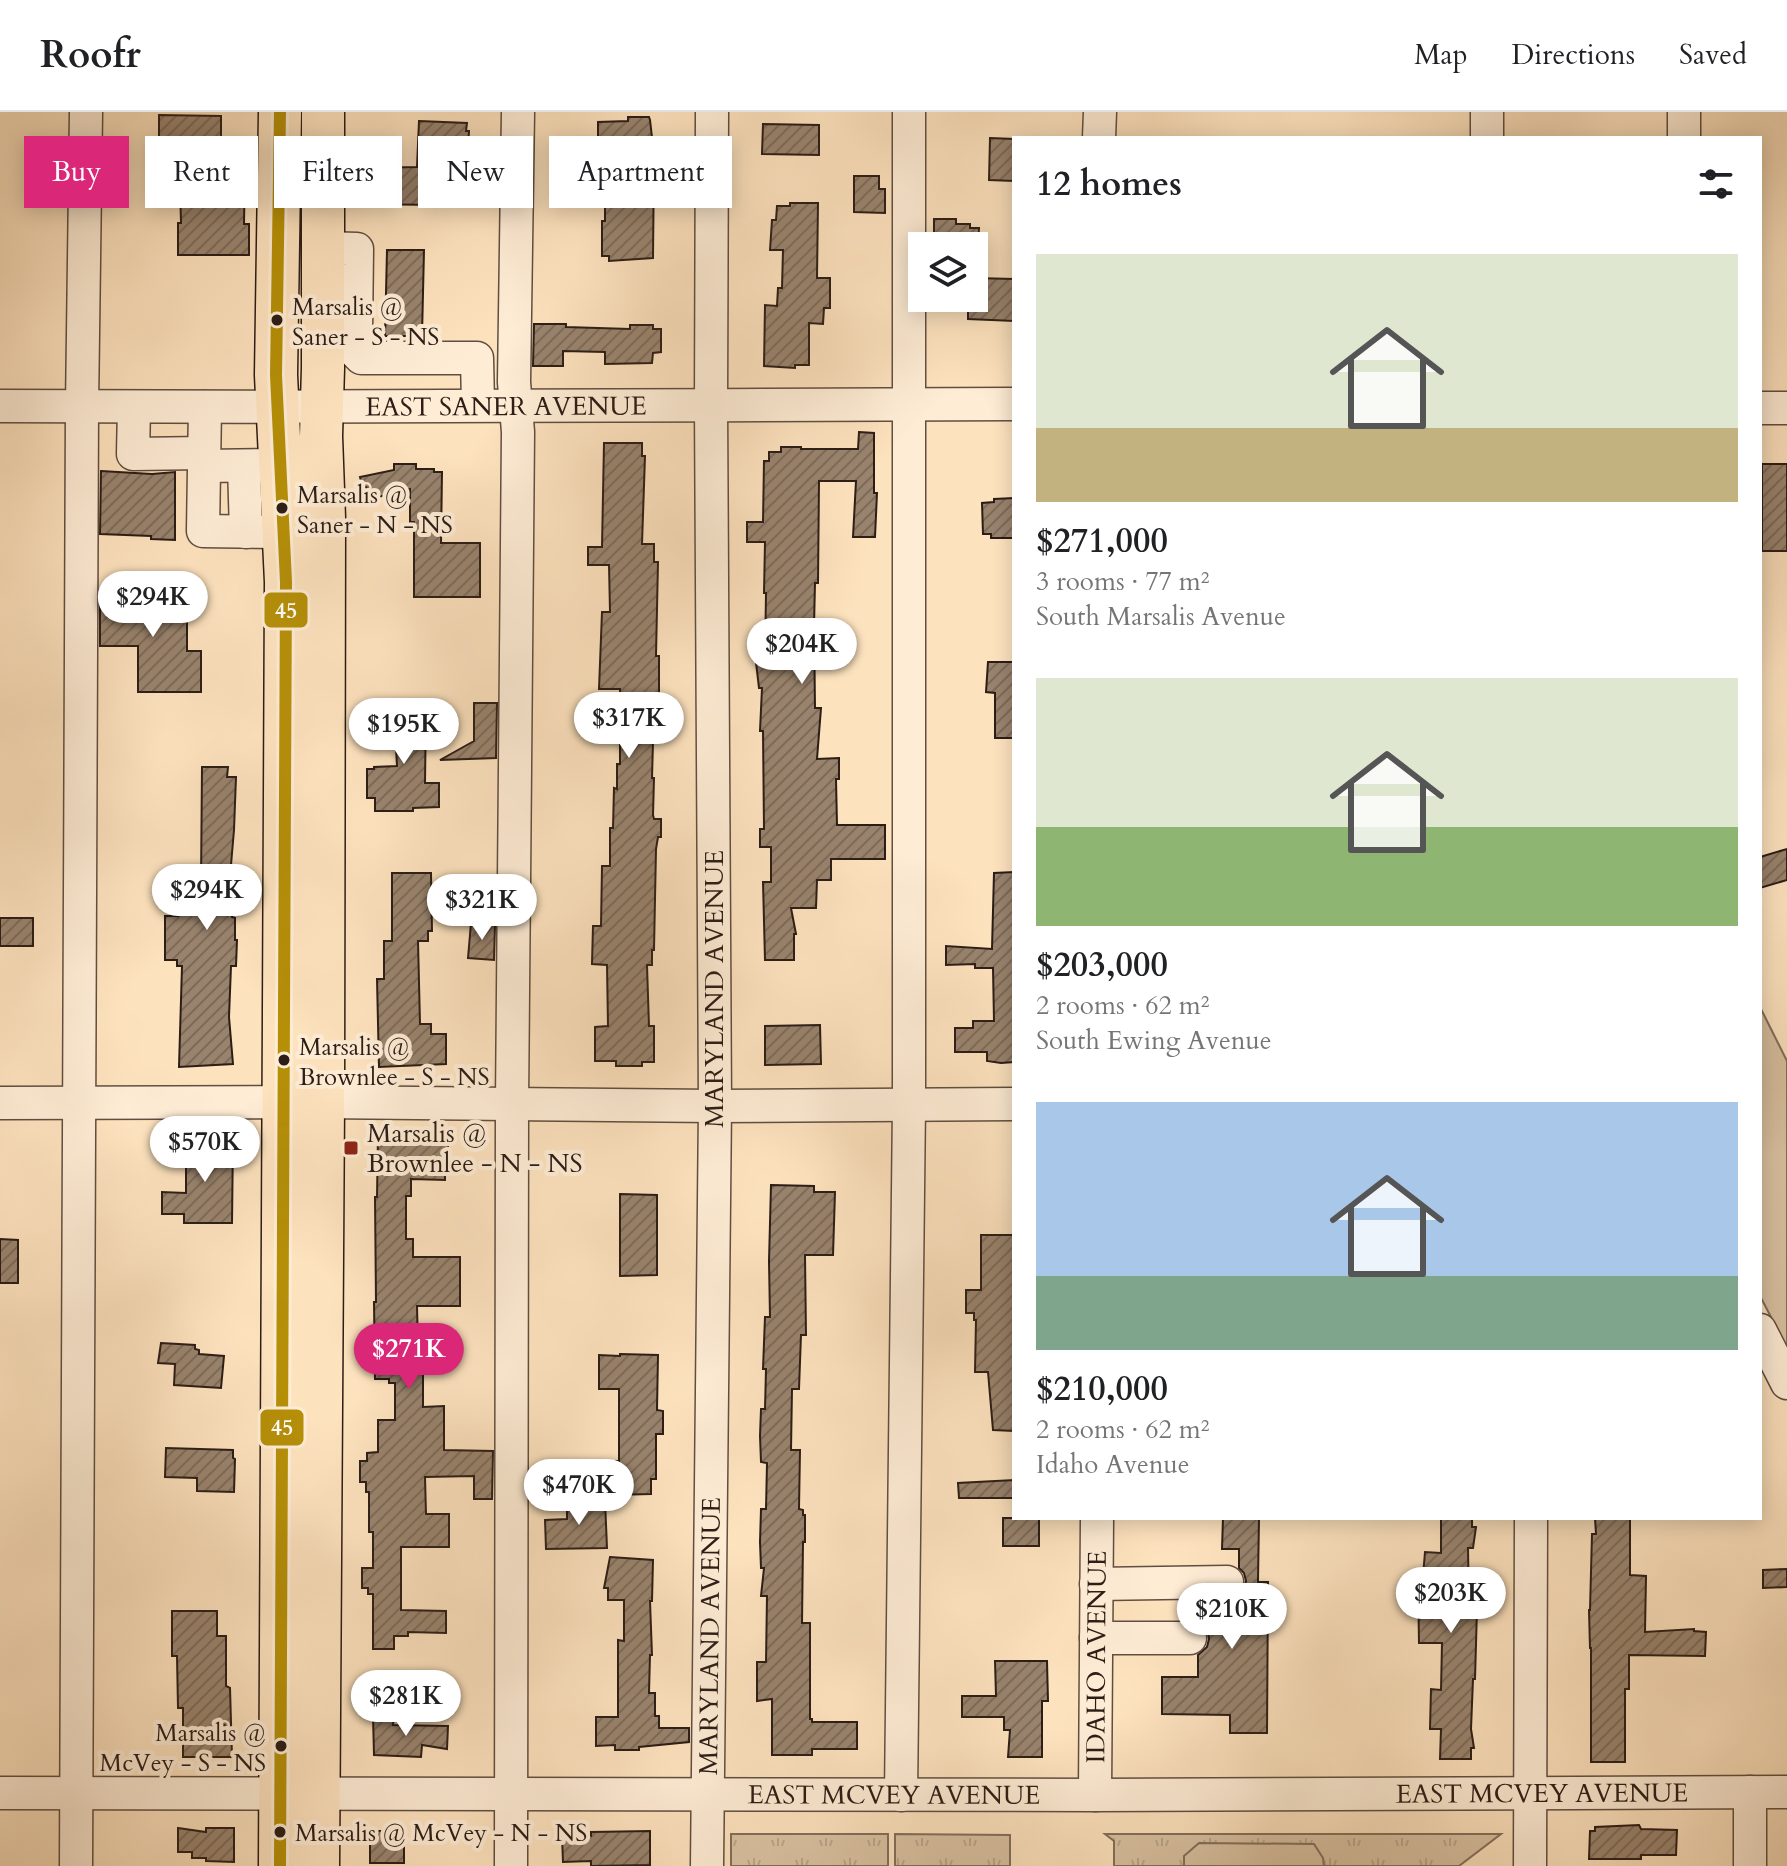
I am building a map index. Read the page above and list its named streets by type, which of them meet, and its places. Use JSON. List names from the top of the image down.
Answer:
{
  "streets": {
    "street": [
      "EAST SANER AVENUE",
      "MARYLAND AVENUE",
      "IDAHO AVENUE",
      "EAST MCVEY AVENUE"
    ]
  },
  "crossings": [
    ["EAST SANER AVENUE", "MARYLAND AVENUE"],
    ["MARYLAND AVENUE", "EAST MCVEY AVENUE"],
    ["IDAHO AVENUE", "EAST MCVEY AVENUE"]
  ],
  "places": {
    "other": [
      "Marsalis @ Saner - S - NS",
      "Marsalis @ Saner - N - NS",
      "Marsalis @ Brownlee - S - NS",
      "Marsalis @ McVey - S - NS",
      "Marsalis @ McVey - N - NS"
    ],
    "transit": ["Marsalis @ Brownlee - N - NS"]
  },
  "lines": ["transit line 45"],
  "page": {
    "header": "Roofr",
    "nav": ["Map", "Directions", "Saved"],
    "chip": [
      "Buy",
      "Rent",
      "Filters",
      "New",
      "Apartment"
    ],
    "heading": "12 homes",
    "list": [
      {
        "name": "$271,000",
        "note": "3 rooms · 77 m² · South Marsalis Avenue"
      },
      {
        "name": "$203,000",
        "note": "2 rooms · 62 m² · South Ewing Avenue"
      },
      {
        "name": "$210,000",
        "note": "2 rooms · 62 m² · Idaho Avenue"
      }
    ],
    "price": [
      "$294K",
      "$204K",
      "$317K",
      "$195K",
      "$294K",
      "$321K",
      "$570K",
      "$271K",
      "$470K",
      "$203K",
      "$210K",
      "$281K"
    ]
  }
}
